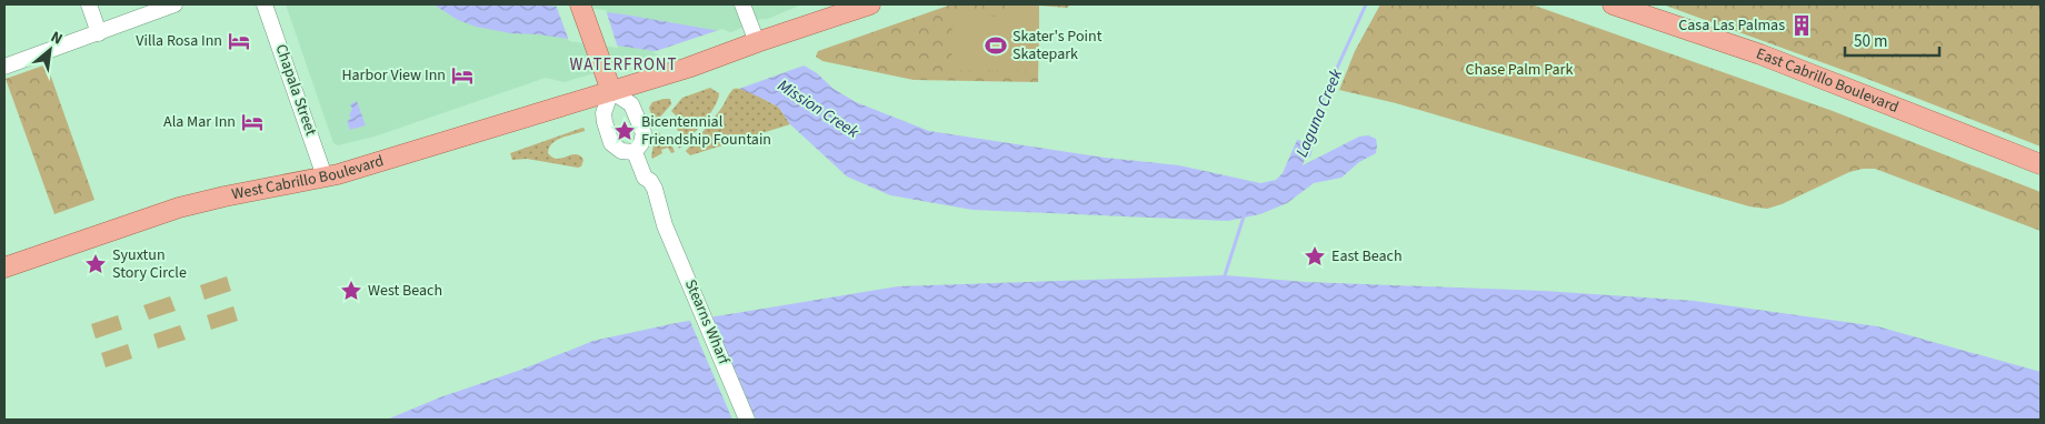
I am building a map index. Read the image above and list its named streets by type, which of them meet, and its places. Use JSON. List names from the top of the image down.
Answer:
{
  "streets": {
    "main road": ["East Cabrillo Boulevard", "West Cabrillo Boulevard"],
    "street": ["Chapala Street", "Stearns Wharf"]
  },
  "crossings": [
    ["Chapala Street", "West Cabrillo Boulevard"]
  ],
  "districts": ["WATERFRONT"],
  "water": ["Mission Creek", "Laguna Creek"],
  "parks": ["Chase Palm Park"],
  "places": {
    "building": ["Casa Las Palmas"],
    "hotel": ["Villa Rosa Inn", "Harbor View Inn", "Ala Mar Inn"],
    "sports": ["Skater's Point Skatepark"],
    "place": [
      "Bicentennial Friendship Fountain",
      "East Beach",
      "Syuxtun Story Circle",
      "West Beach"
    ]
  },
  "scale_bar": "50 m",
  "north": "top right"
}
